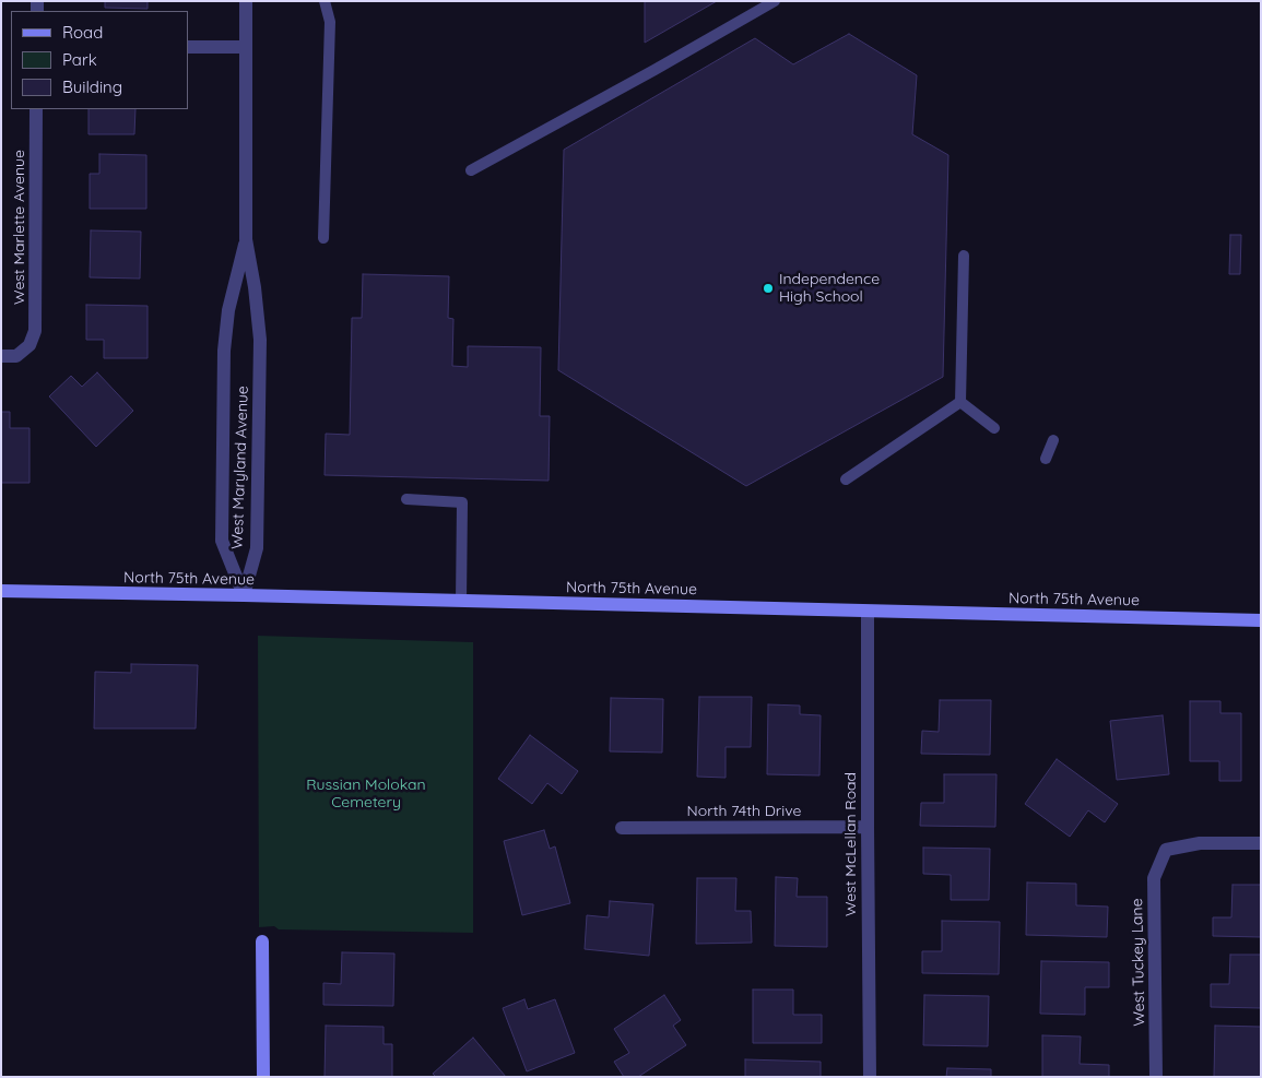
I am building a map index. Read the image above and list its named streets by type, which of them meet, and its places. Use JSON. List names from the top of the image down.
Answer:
{
  "streets": {
    "main road": ["North 75th Avenue"],
    "street": [
      "West Marlette Avenue",
      "West Maryland Avenue",
      "North 74th Drive",
      "West McLellan Road",
      "West Tuckey Lane"
    ]
  },
  "crossings": [
    ["West Maryland Avenue", "North 75th Avenue"],
    ["North 75th Avenue", "West McLellan Road"],
    ["North 74th Drive", "West McLellan Road"]
  ],
  "parks": ["Russian Molokan Cemetery"],
  "places": ["Independence High School"],
  "legend": ["Road", "Park", "Building"]
}
